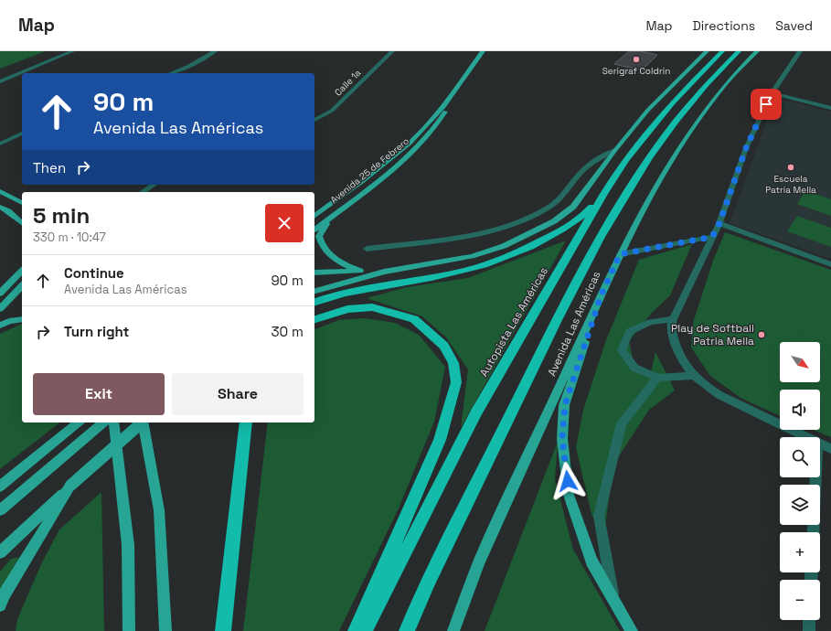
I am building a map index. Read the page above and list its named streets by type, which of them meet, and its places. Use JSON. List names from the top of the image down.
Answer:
{
  "streets": {
    "highway": ["Autopista Las Américas"],
    "main road": ["Avenida 25 de Febrero", "Avenida Las Américas"],
    "street": ["Calle 1a"]
  },
  "places": ["Serigraf Coldrin", "Escuela Patria Mella", "Play de Softball Patria Mella"],
  "north": "bottom right",
  "page": {
    "header": "Map",
    "nav": ["Map", "Directions", "Saved"],
    "turn": ["90 m", "Avenida Las Américas"],
    "then": "Then",
    "heading": ["5 min", "330 m · 10:47"],
    "list": [
      {
        "name": "Continue",
        "note": "Avenida Las Américas",
        "value": "90 m"
      },
      {
        "name": "Turn right",
        "value": "30 m"
      }
    ],
    "map_buttons": ["+", "−"],
    "buttons": ["Exit", "Share"]
  }
}
